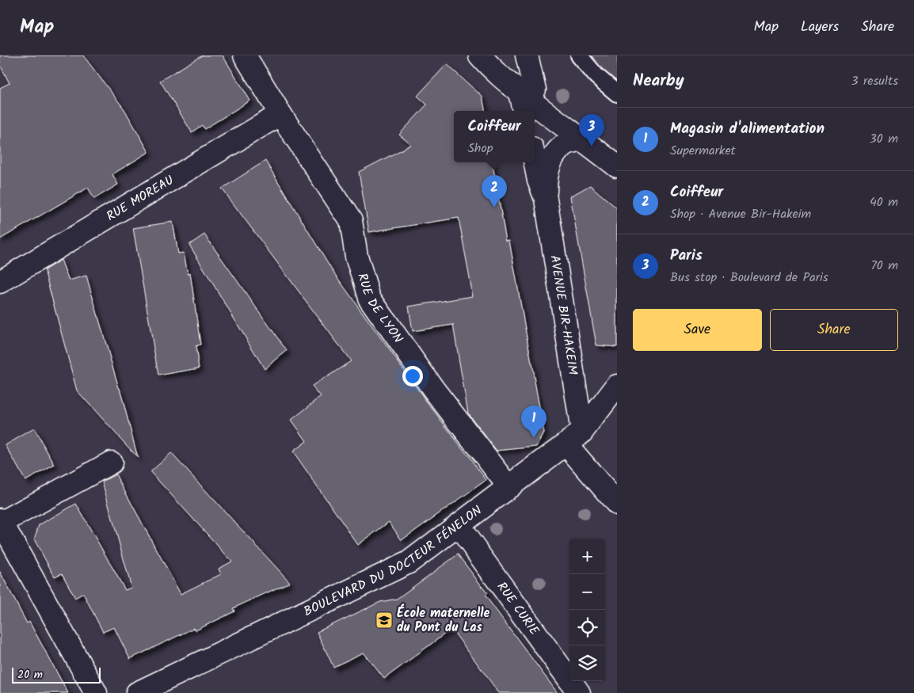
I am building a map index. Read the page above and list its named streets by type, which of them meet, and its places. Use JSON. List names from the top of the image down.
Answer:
{
  "streets": {
    "street": [
      "RUE MOREAU",
      "RUE DE LYON",
      "AVENUE BIR-HAKEIM",
      "BOULEVARD DU DOCTEUR FÉNELON",
      "RUE CURIE"
    ]
  },
  "crossings": [
    ["RUE MOREAU", "RUE DE LYON"],
    ["RUE DE LYON", "BOULEVARD DU DOCTEUR FÉNELON"],
    ["AVENUE BIR-HAKEIM", "BOULEVARD DU DOCTEUR FÉNELON"],
    ["BOULEVARD DU DOCTEUR FÉNELON", "RUE CURIE"]
  ],
  "places": {
    "school or university": ["École maternelle du Pont du Las"]
  },
  "scale_bar": "20 m",
  "page": {
    "header": "Map",
    "nav": ["Map", "Layers", "Share"],
    "heading": ["Nearby", "3 results"],
    "list": [
      {
        "mark": "1",
        "name": "Magasin d'alimentation",
        "note": "Supermarket",
        "value": "30 m"
      },
      {
        "mark": "2",
        "name": "Coiffeur",
        "note": "Shop · Avenue Bir-Hakeim",
        "value": "40 m"
      },
      {
        "mark": "3",
        "name": "Paris",
        "note": "Bus stop · Boulevard de Paris",
        "value": "70 m"
      }
    ],
    "popup": ["Coiffeur", "Shop"],
    "pins": ["3", "2", "1"],
    "buttons": ["Save", "Share"],
    "map_buttons": ["+", "−"],
    "scale": "20 m"
  }
}
